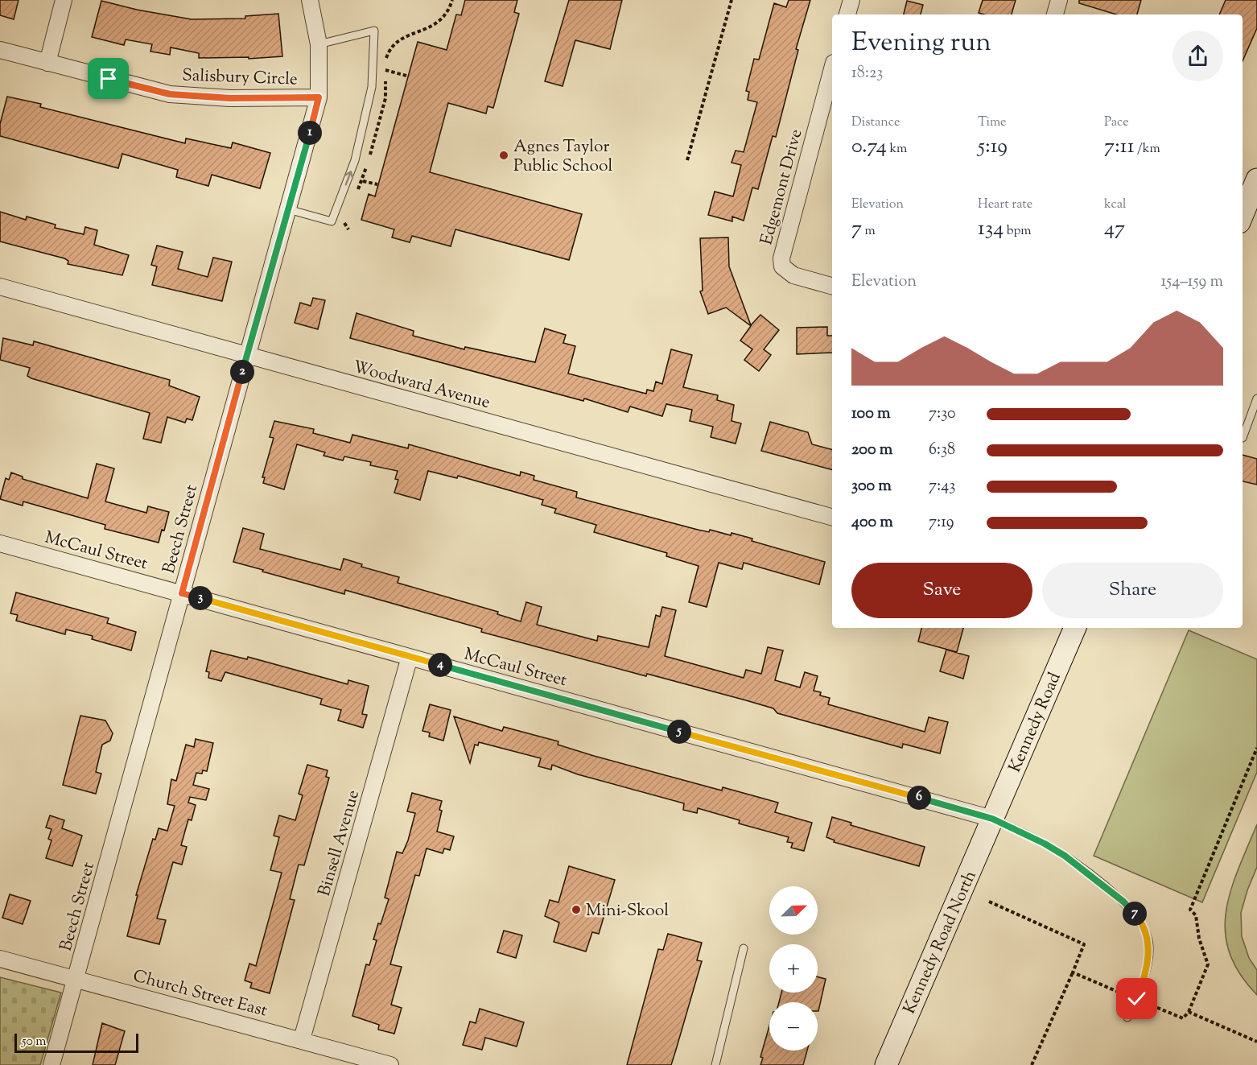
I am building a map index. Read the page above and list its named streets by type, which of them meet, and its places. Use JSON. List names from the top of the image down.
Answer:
{
  "streets": {
    "main road": ["Kennedy Road", "Kennedy Road North"],
    "street": [
      "Salisbury Circle",
      "Edgemont Drive",
      "Woodward Avenue",
      "Beech Street",
      "McCaul Street",
      "Binsell Avenue",
      "Church Street East"
    ]
  },
  "crossings": [
    ["Salisbury Circle", "Beech Street"],
    ["Woodward Avenue", "Beech Street"],
    ["Beech Street", "McCaul Street"],
    ["Beech Street", "Church Street East"],
    ["McCaul Street", "Kennedy Road"],
    ["McCaul Street", "Binsell Avenue"],
    ["McCaul Street", "Kennedy Road North"],
    ["Kennedy Road", "Kennedy Road North"],
    ["Binsell Avenue", "Church Street East"]
  ],
  "places": ["Agnes Taylor Public School", "Mini-Skool"],
  "scale_bar": "50 m",
  "north": "top right",
  "page": {
    "heading": ["Evening run", "18:23"],
    "stats": [
      ["Distance", "0.74 km"],
      ["Time", "5:19"],
      ["Pace", "7:11 /km"],
      ["Elevation", "7 m"],
      ["Heart rate", "134 bpm"],
      ["kcal", "47"]
    ],
    "pins": [
      "1",
      "2",
      "3",
      "4",
      "5",
      "6",
      "7"
    ],
    "chart": ["Elevation", "154–159 m"],
    "list": [
      {
        "name": "100 m",
        "note": "7:30"
      },
      {
        "name": "200 m",
        "note": "6:38"
      },
      {
        "name": "300 m",
        "note": "7:43"
      },
      {
        "name": "400 m",
        "note": "7:19"
      }
    ],
    "buttons": ["Save", "Share"],
    "map_buttons": ["+", "−"],
    "scale": "50 m"
  }
}
